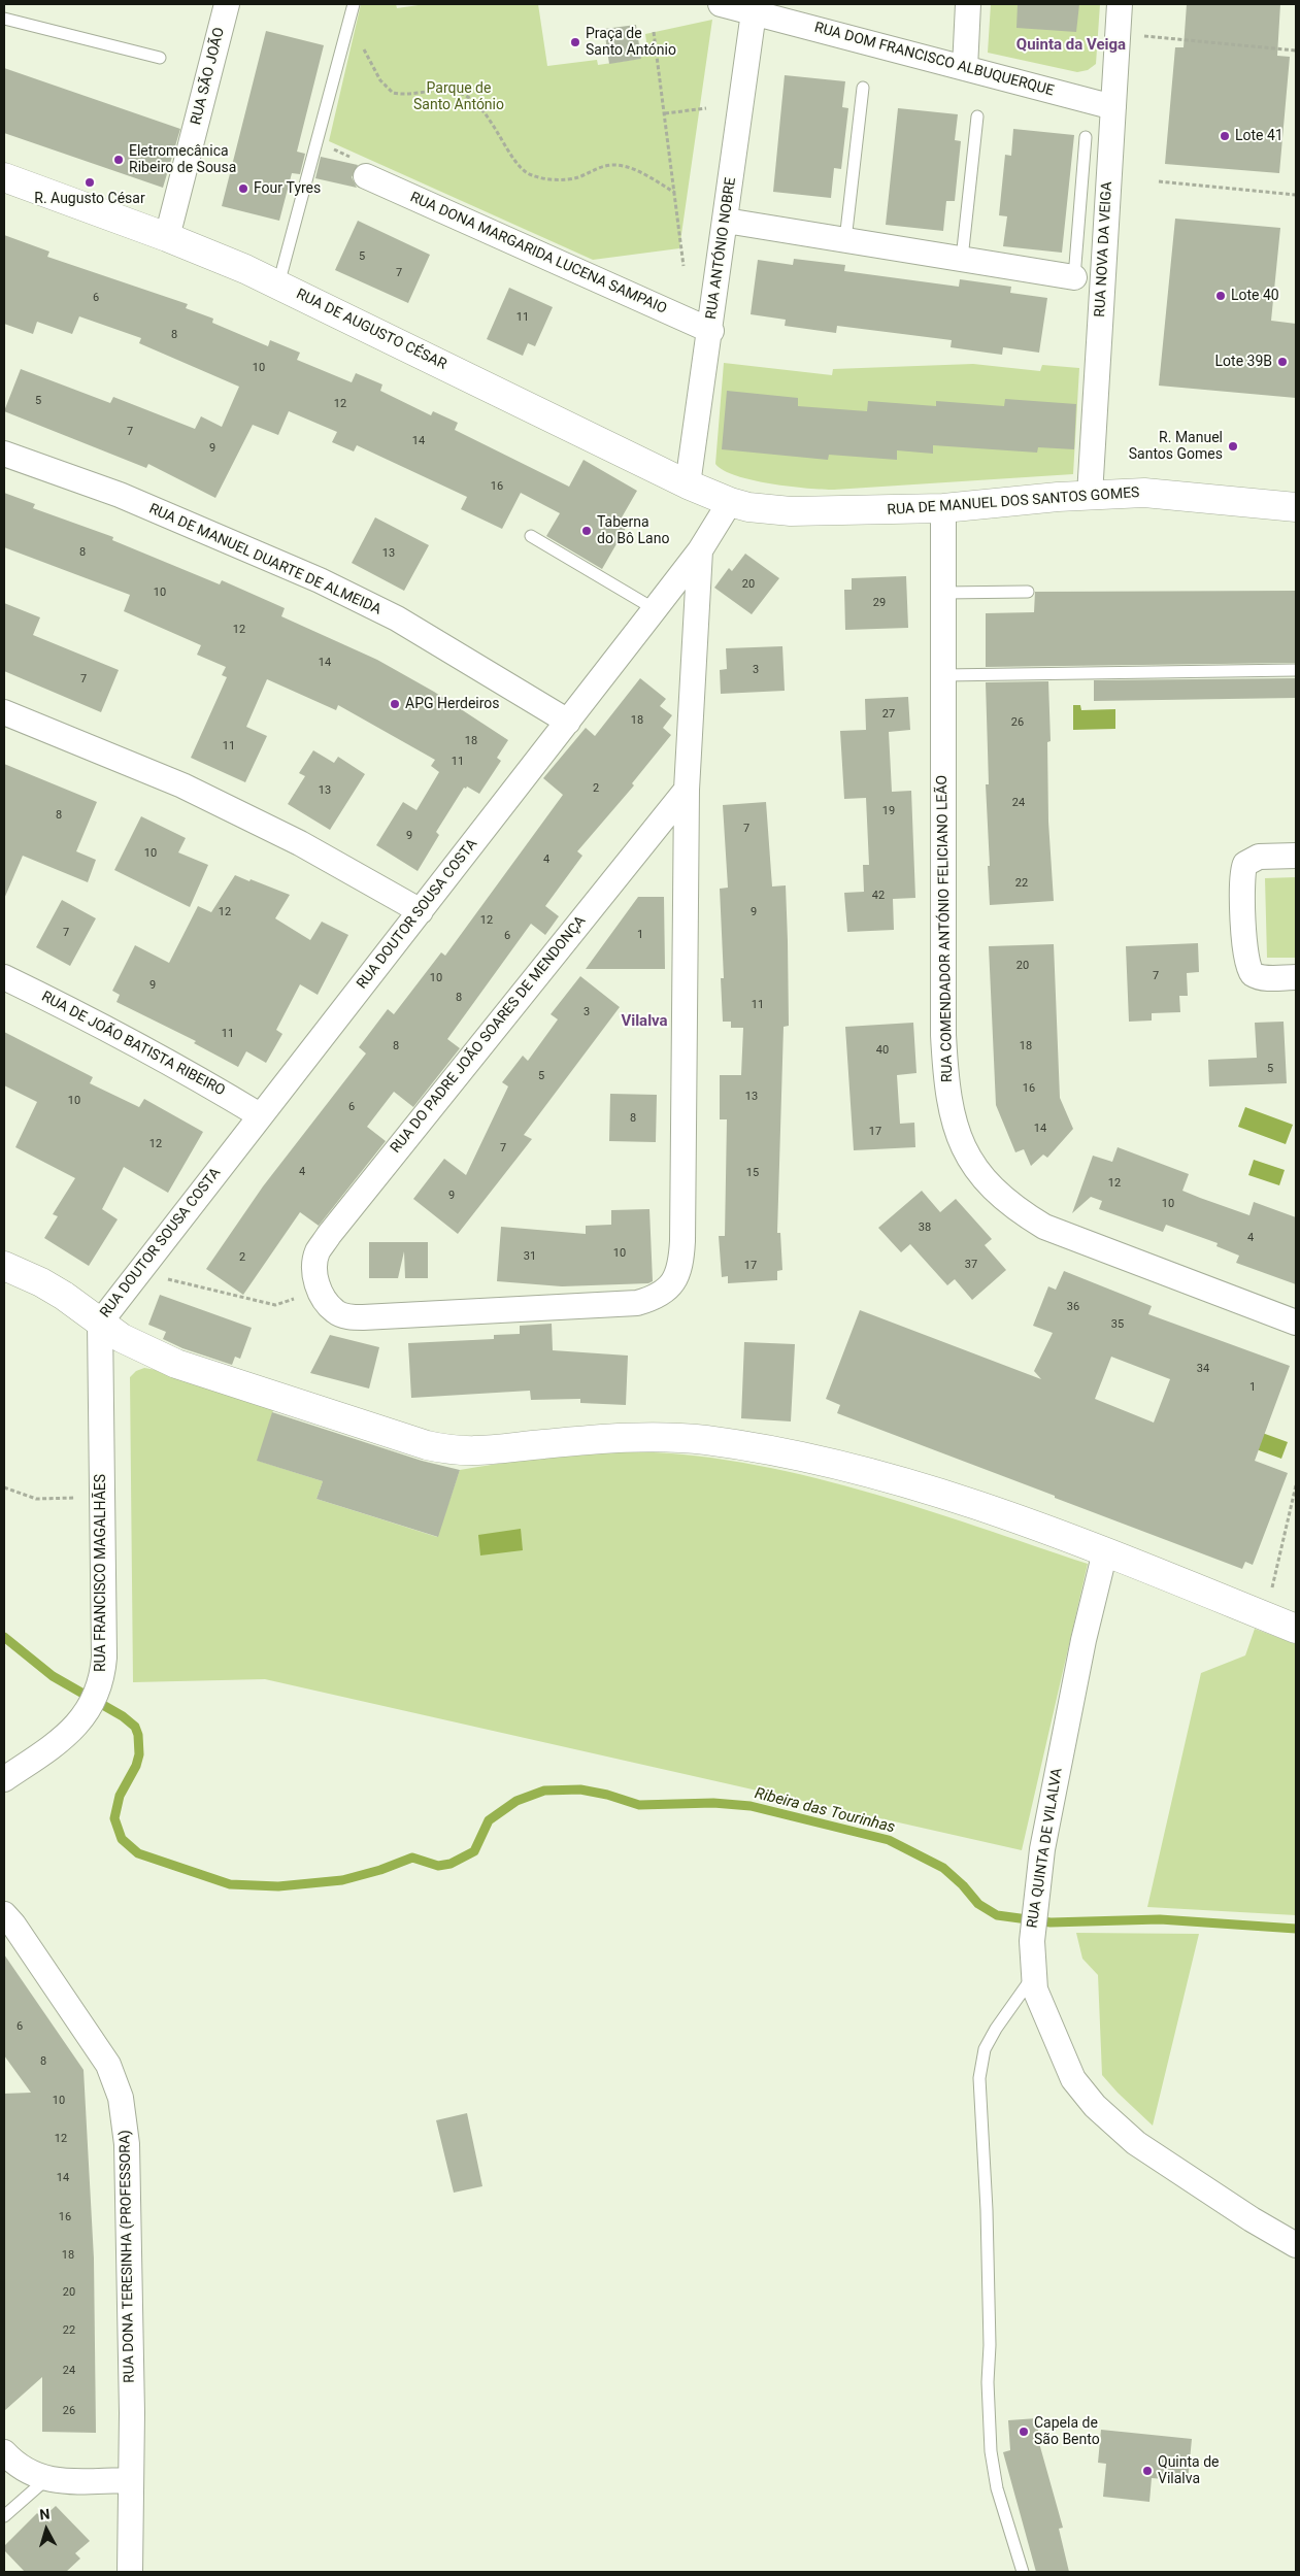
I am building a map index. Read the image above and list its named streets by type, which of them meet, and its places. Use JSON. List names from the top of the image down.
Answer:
{
  "streets": {
    "street": [
      "RUA DOM FRANCISCO ALBUQUERQUE",
      "RUA SÃO JOÃO",
      "RUA ANTÓNIO NOBRE",
      "RUA NOVA DA VEIGA",
      "RUA DONA MARGARIDA LUCENA SAMPAIO",
      "RUA DE AUGUSTO CÉSAR",
      "RUA DE MANUEL DOS SANTOS GOMES",
      "RUA DE MANUEL DUARTE DE ALMEIDA",
      "RUA DOUTOR SOUSA COSTA",
      "RUA COMENDADOR ANTÓNIO FELICIANO LEÃO",
      "RUA DO PADRE JOÃO SOARES DE MENDONÇA",
      "RUA DE JOÃO BATISTA RIBEIRO",
      "RUA FRANCISCO MAGALHÃES",
      "RUA QUINTA DE VILALVA",
      "RUA DONA TERESINHA (PROFESSORA)"
    ]
  },
  "crossings": [
    ["RUA DOM FRANCISCO ALBUQUERQUE", "RUA ANTÓNIO NOBRE"],
    ["RUA DOM FRANCISCO ALBUQUERQUE", "RUA NOVA DA VEIGA"],
    ["RUA SÃO JOÃO", "RUA DE AUGUSTO CÉSAR"],
    ["RUA ANTÓNIO NOBRE", "RUA DONA MARGARIDA LUCENA SAMPAIO"],
    ["RUA ANTÓNIO NOBRE", "RUA DE AUGUSTO CÉSAR"],
    ["RUA NOVA DA VEIGA", "RUA DE MANUEL DOS SANTOS GOMES"],
    ["RUA DE AUGUSTO CÉSAR", "RUA DE MANUEL DOS SANTOS GOMES"],
    ["RUA DE AUGUSTO CÉSAR", "RUA DOUTOR SOUSA COSTA"],
    ["RUA DE MANUEL DOS SANTOS GOMES", "RUA DOUTOR SOUSA COSTA"],
    ["RUA DE MANUEL DOS SANTOS GOMES", "RUA COMENDADOR ANTÓNIO FELICIANO LEÃO"],
    ["RUA DE MANUEL DUARTE DE ALMEIDA", "RUA DOUTOR SOUSA COSTA"],
    ["RUA DOUTOR SOUSA COSTA", "RUA DE JOÃO BATISTA RIBEIRO"],
    ["RUA DOUTOR SOUSA COSTA", "RUA FRANCISCO MAGALHÃES"]
  ],
  "districts": ["Quinta da Veiga", "Vilalva"],
  "water": ["Ribeira das Tourinhas"],
  "parks": ["Parque de Santo António"],
  "places": [
    "Praça de Santo António",
    "Lote 41",
    "Eletromecânica Ribeiro de Sousa",
    "R. Augusto César",
    "Four Tyres",
    "Lote 40",
    "Lote 39B",
    "R. Manuel Santos Gomes",
    "Taberna do Bô Lano",
    "APG Herdeiros",
    "Capela de São Bento",
    "Quinta de Vilalva"
  ],
  "house_numbers": [
    "5",
    "7",
    "6",
    "11",
    "8",
    "10",
    "5",
    "12",
    "7",
    "14",
    "9",
    "16",
    "8",
    "13",
    "20",
    "10",
    "29",
    "12",
    "14",
    "3",
    "7",
    "27",
    "18",
    "26",
    "18",
    "11",
    "11",
    "2",
    "13",
    "24",
    "19",
    "8",
    "7",
    "9",
    "10",
    "4",
    "22",
    "42",
    "12",
    "9",
    "12",
    "7",
    "1",
    "6",
    "20",
    "7",
    "10",
    "9",
    "8",
    "11",
    "3",
    "11",
    "8",
    "18",
    "40",
    "5",
    "5",
    "16",
    "13",
    "10",
    "6",
    "8",
    "14",
    "17",
    "12",
    "7",
    "4",
    "15",
    "12",
    "9",
    "10",
    "38",
    "4",
    "10",
    "31",
    "2",
    "37",
    "17",
    "36",
    "35",
    "34",
    "1",
    "6",
    "8",
    "10",
    "12",
    "14",
    "16",
    "18",
    "20",
    "22",
    "24",
    "26"
  ],
  "north": "top"
}
